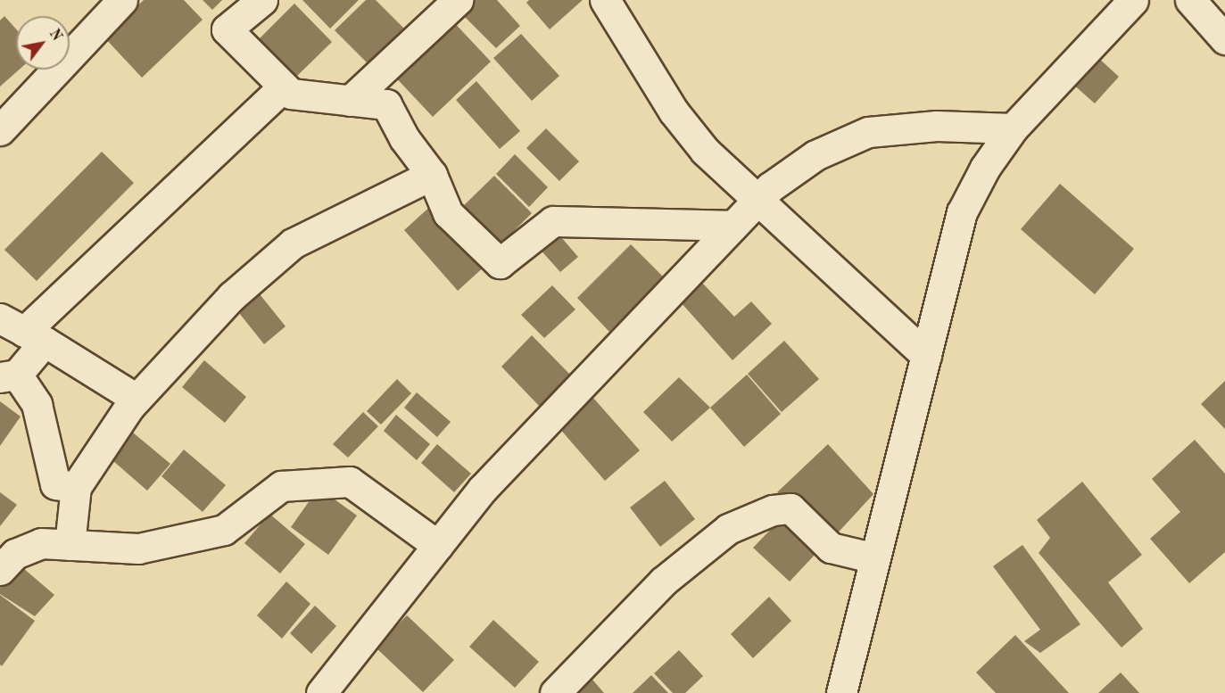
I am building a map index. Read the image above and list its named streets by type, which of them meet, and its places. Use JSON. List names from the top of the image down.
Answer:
{
  "north": "top right"
}
